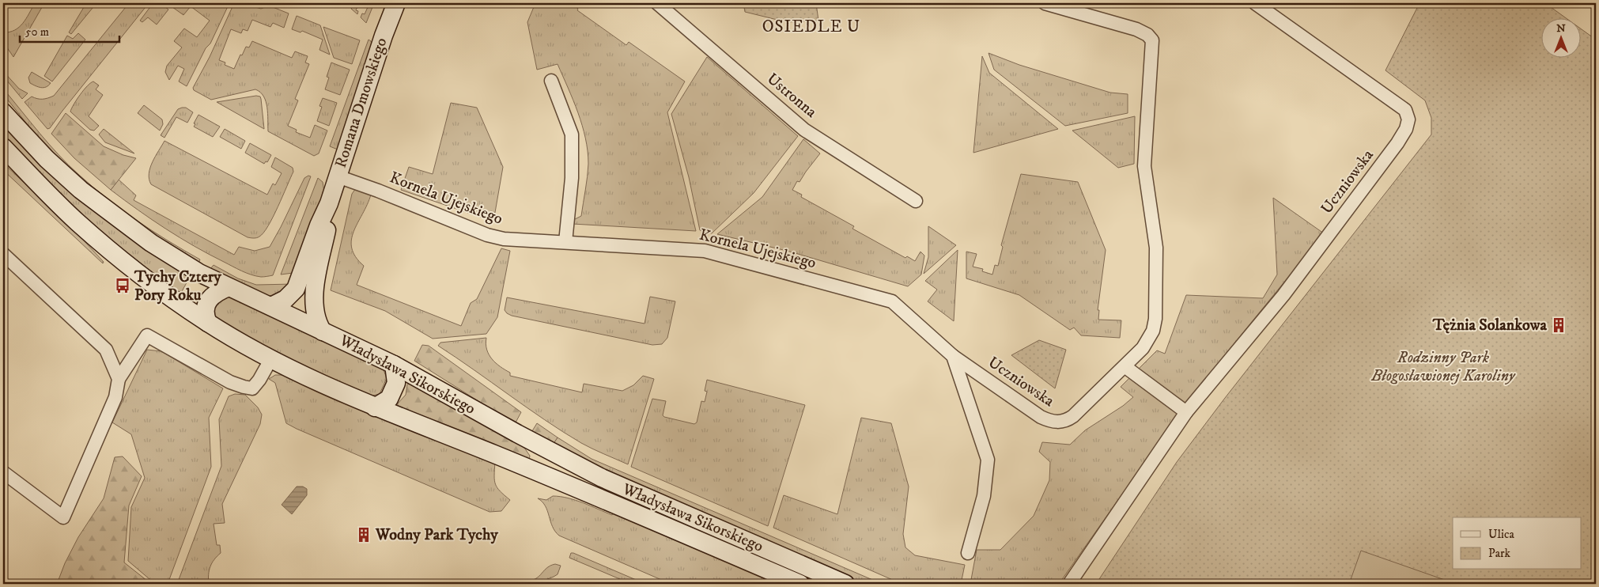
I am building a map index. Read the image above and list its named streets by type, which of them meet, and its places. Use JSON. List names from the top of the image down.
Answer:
{
  "streets": {
    "street": [
      "Ustronna",
      "Romana Dmowskiego",
      "Uczniowska",
      "Kornela Ujejskiego",
      "Władysława Sikorskiego"
    ]
  },
  "crossings": [
    ["Romana Dmowskiego", "Kornela Ujejskiego"],
    ["Romana Dmowskiego", "Władysława Sikorskiego"],
    ["Uczniowska", "Kornela Ujejskiego"]
  ],
  "districts": ["OSIEDLE U"],
  "parks": ["Rodzinny Park Błogosławionej Karoliny"],
  "places": {
    "bus stop": ["Tychy Cztery Pory Roku"],
    "building": ["Tężnia Solankowa", "Wodny Park Tychy"]
  },
  "legend": ["Ulica", "Park"],
  "scale_bar": "50 m",
  "north": "top"
}
